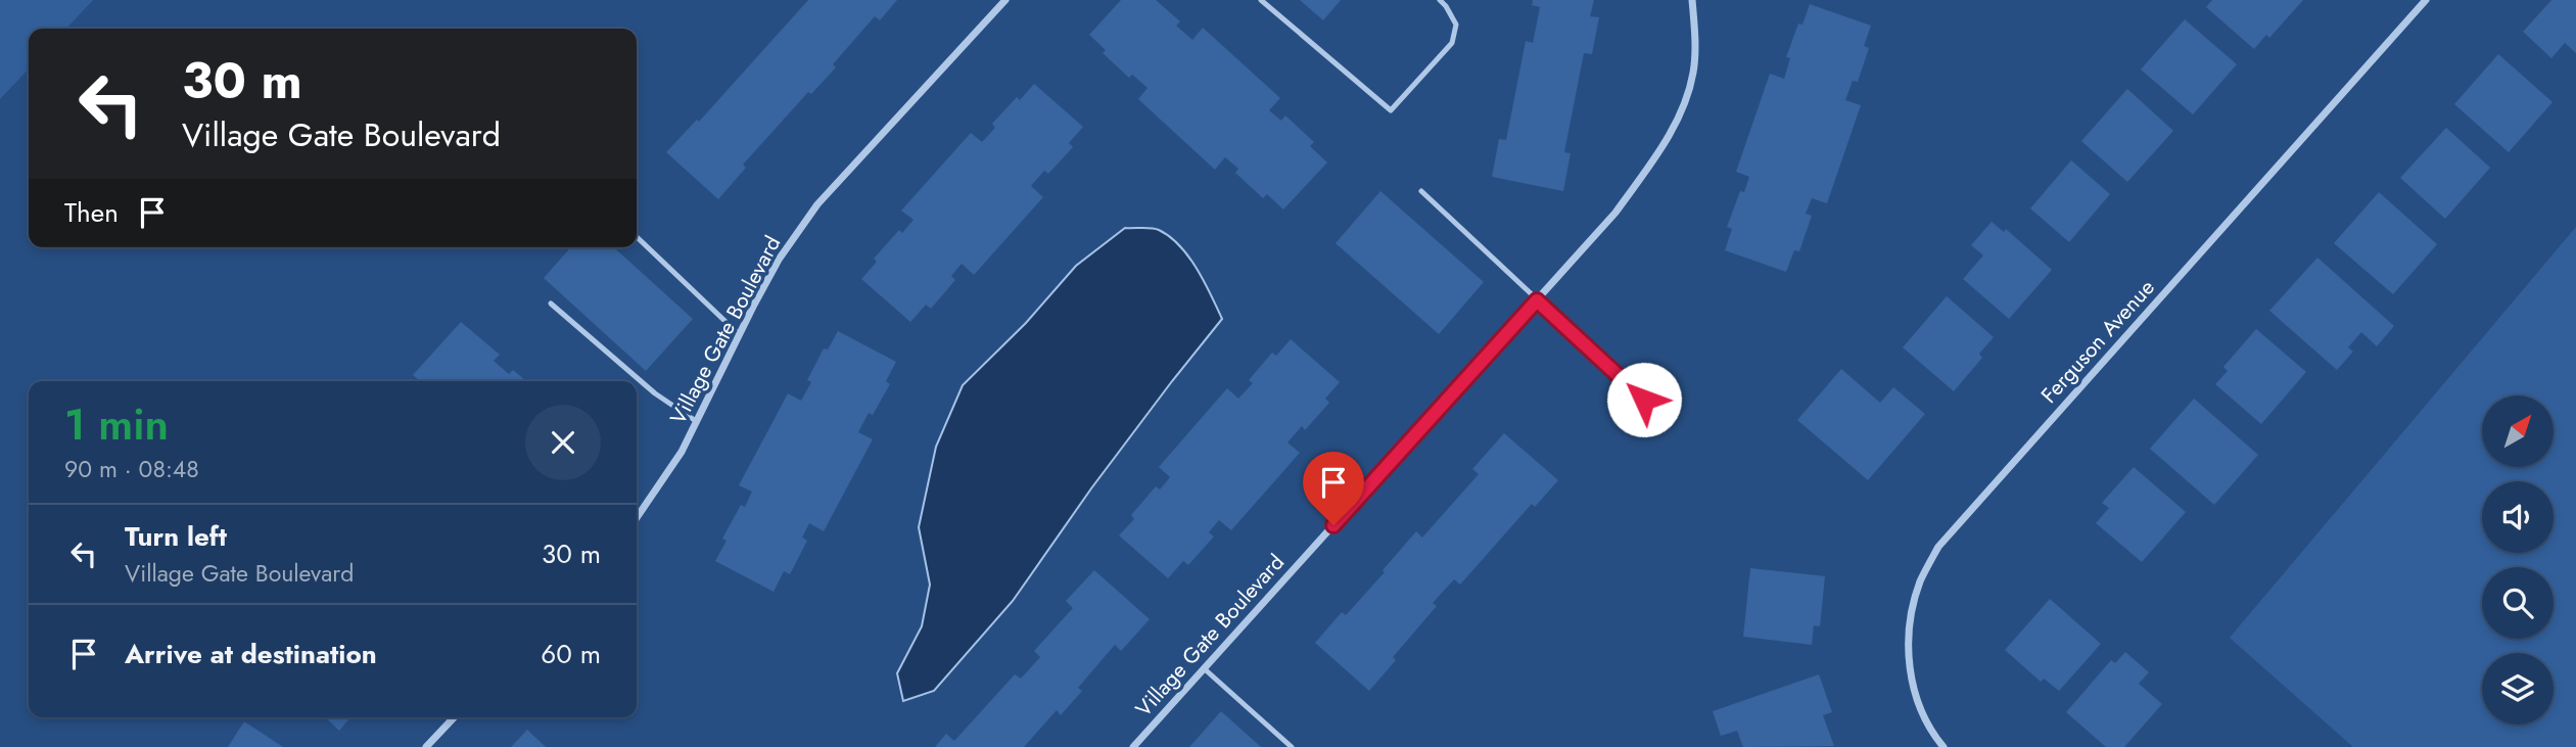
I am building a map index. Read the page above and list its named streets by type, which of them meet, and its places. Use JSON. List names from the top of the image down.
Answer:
{
  "streets": {
    "street": ["Village Gate Boulevard", "Ferguson Avenue"]
  },
  "north": "top right",
  "page": {
    "turn": ["30 m", "Village Gate Boulevard"],
    "then": "Then",
    "heading": ["1 min", "90 m · 08:48"],
    "list": [
      {
        "name": "Turn left",
        "note": "Village Gate Boulevard",
        "value": "30 m"
      },
      {
        "name": "Arrive at destination",
        "value": "60 m"
      }
    ]
  }
}
